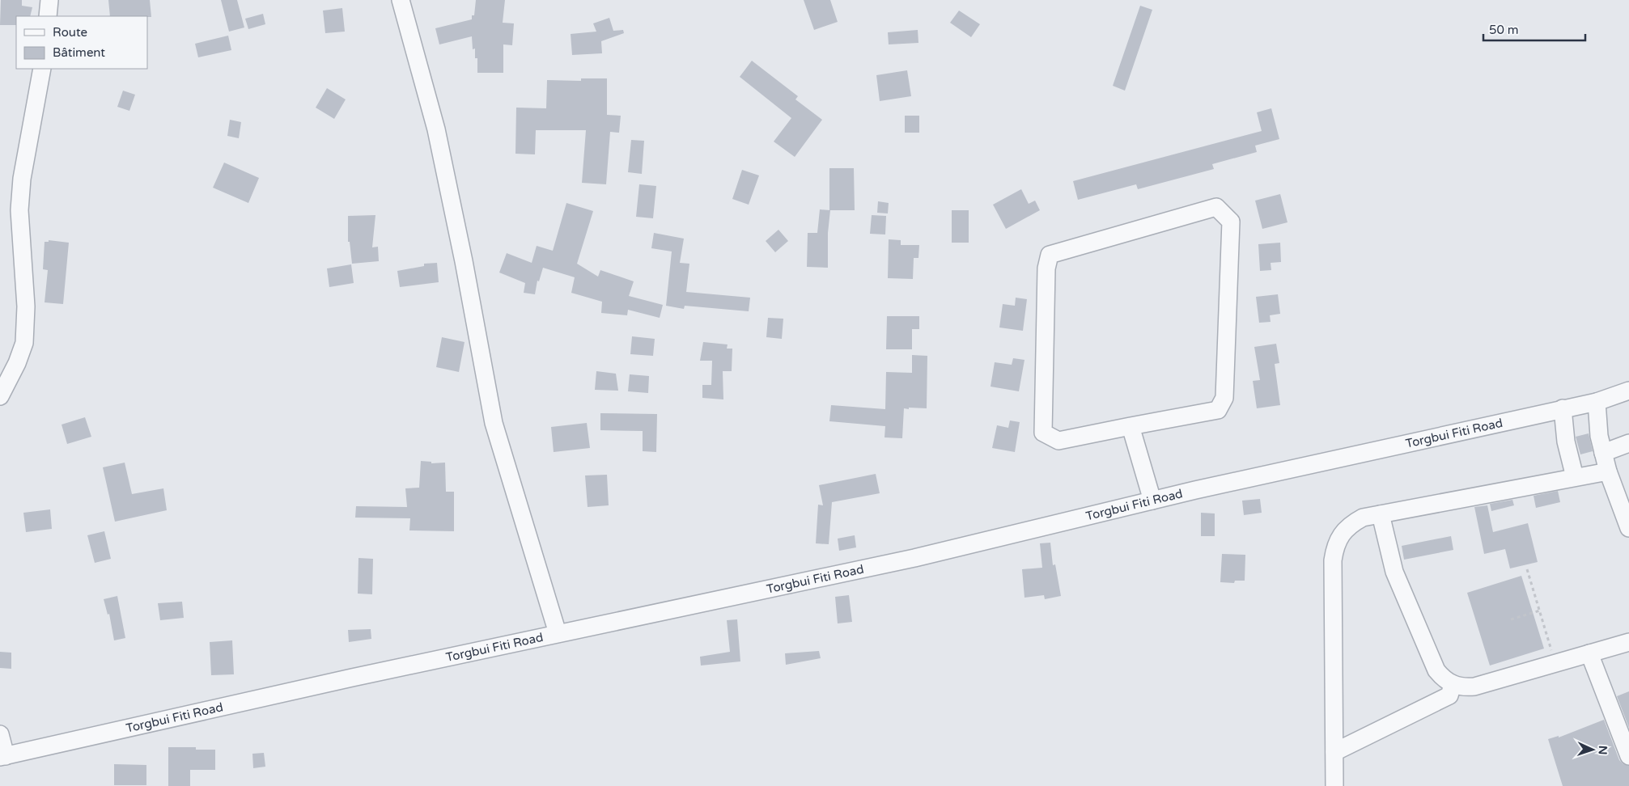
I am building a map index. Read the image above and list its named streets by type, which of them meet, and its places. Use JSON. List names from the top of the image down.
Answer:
{
  "streets": {
    "street": ["Torgbui Fiti Road"]
  },
  "legend": ["Route", "Bâtiment"],
  "scale_bar": "50 m",
  "north": "right"
}
